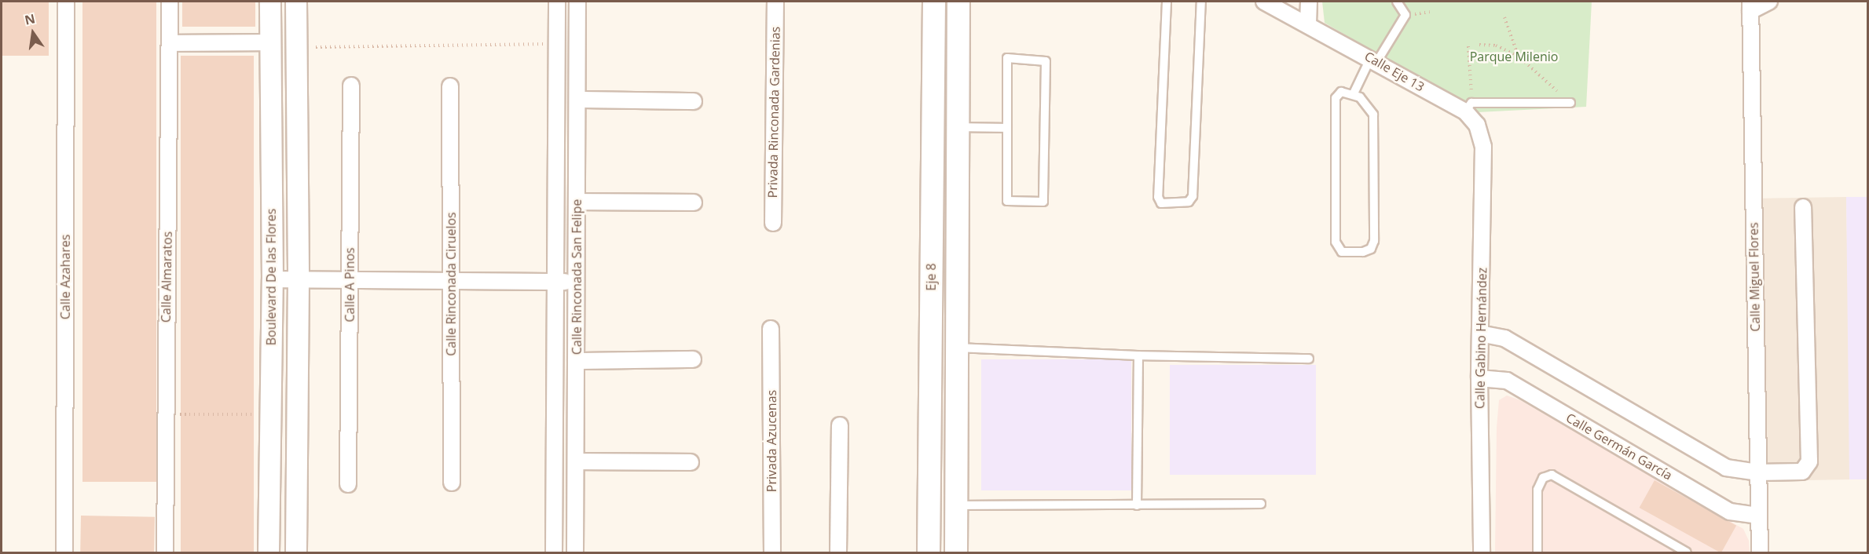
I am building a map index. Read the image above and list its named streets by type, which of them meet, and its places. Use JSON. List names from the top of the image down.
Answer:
{
  "streets": {
    "main road": ["Eje 8"],
    "street": [
      "Calle Eje 13",
      "Privada Rinconada Gardenias",
      "Calle Azahares",
      "Calle Almaratos",
      "Boulevard De las Flores",
      "Calle Rinconada San Felipe",
      "Calle Miguel Flores",
      "Calle Rinconada Ciruelos",
      "Calle A Pinos",
      "Calle Gabino Hernández",
      "Privada Azucenas",
      "Calle Germán García"
    ]
  },
  "crossings": [
    ["Calle Eje 13", "Calle Gabino Hernández"],
    ["Calle Miguel Flores", "Calle Germán García"],
    ["Calle Gabino Hernández", "Calle Germán García"]
  ],
  "parks": ["Parque Milenio"],
  "north": "top"
}
